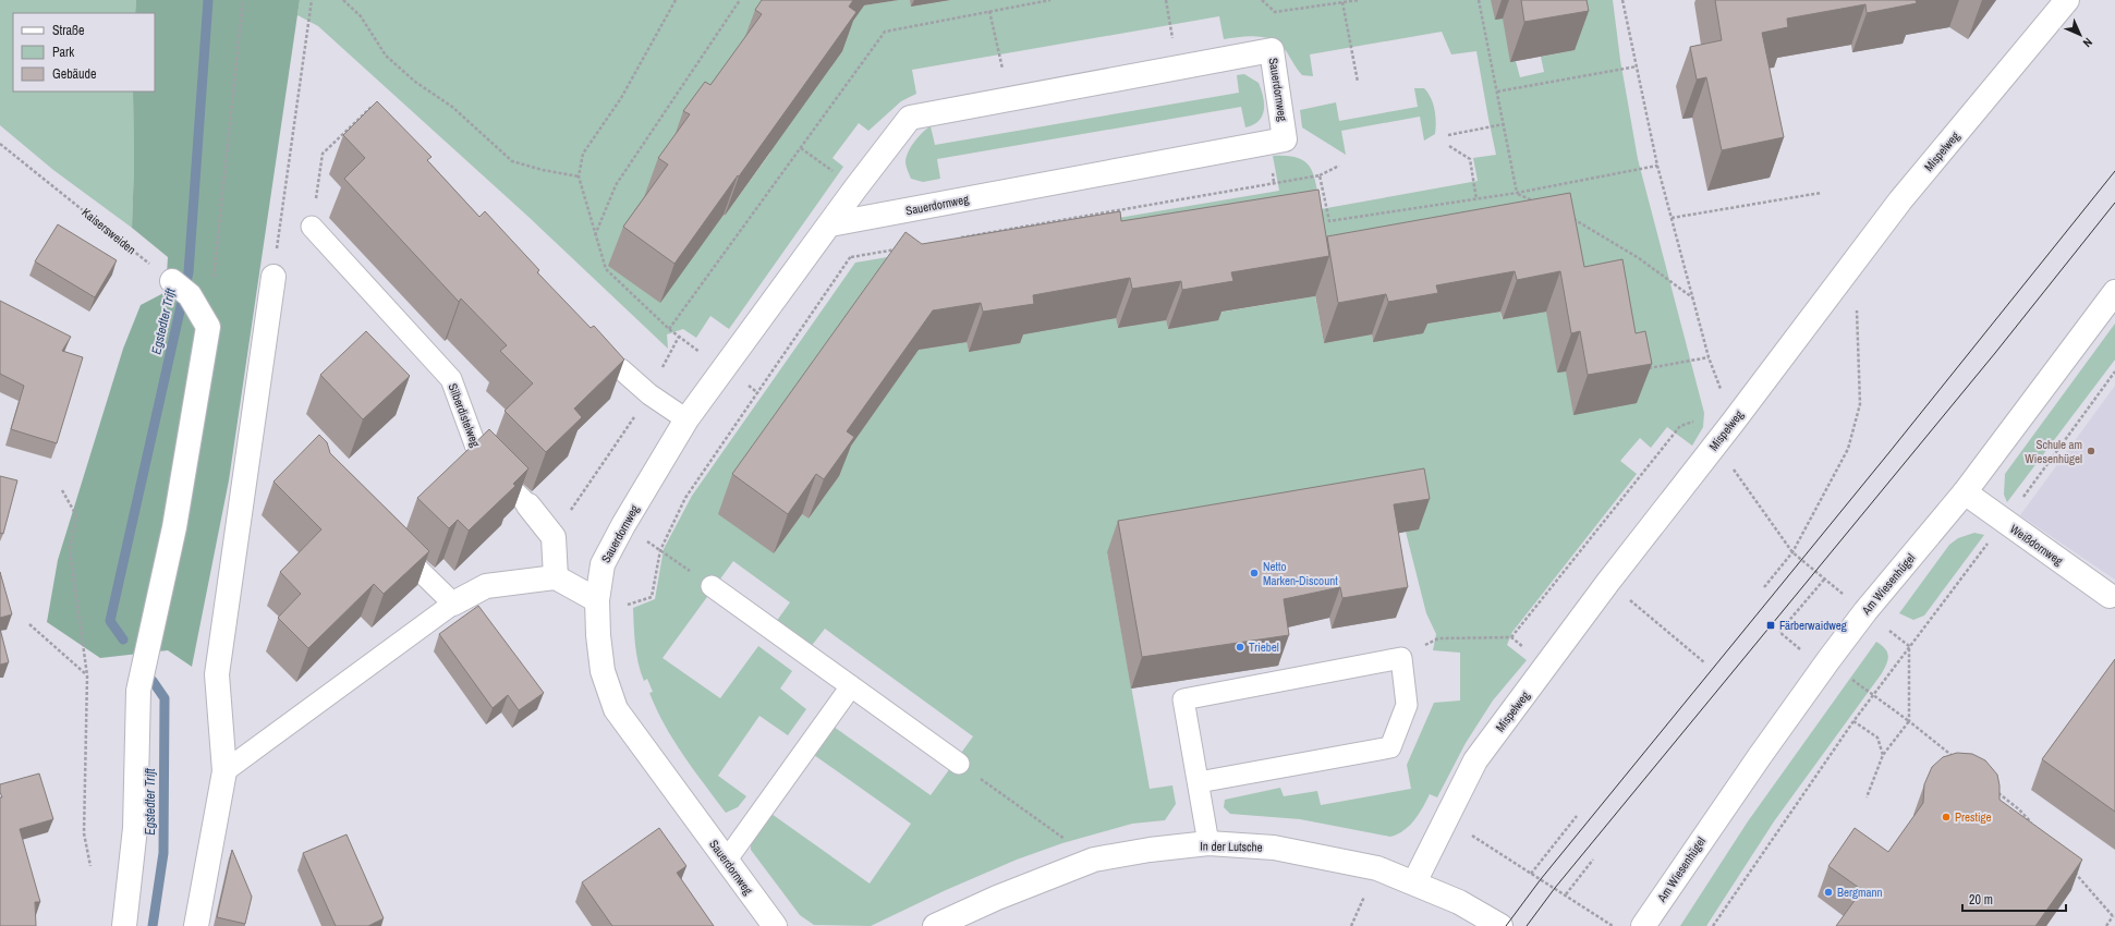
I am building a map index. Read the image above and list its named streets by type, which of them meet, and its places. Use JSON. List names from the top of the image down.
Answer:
{
  "streets": {
    "street": [
      "Sauerdornweg",
      "Mispelweg",
      "Silberdistelweg",
      "Weißdornweg",
      "Am Wiesenhügel",
      "In der Lutsche"
    ],
    "path": ["Kaisersweiden"]
  },
  "crossings": [
    ["Mispelweg", "In der Lutsche"],
    ["Weißdornweg", "Am Wiesenhügel"]
  ],
  "water": ["Egstedter Trift"],
  "places": {
    "other": [
      "Schule am Wiesenhügel",
      "Netto Marken-Discount",
      "Triebel",
      "Prestige",
      "Bergmann"
    ],
    "transit": ["Färberwaidweg"]
  },
  "legend": ["Straße", "Park", "Gebäude"],
  "scale_bar": "20 m",
  "north": "bottom right"
}
